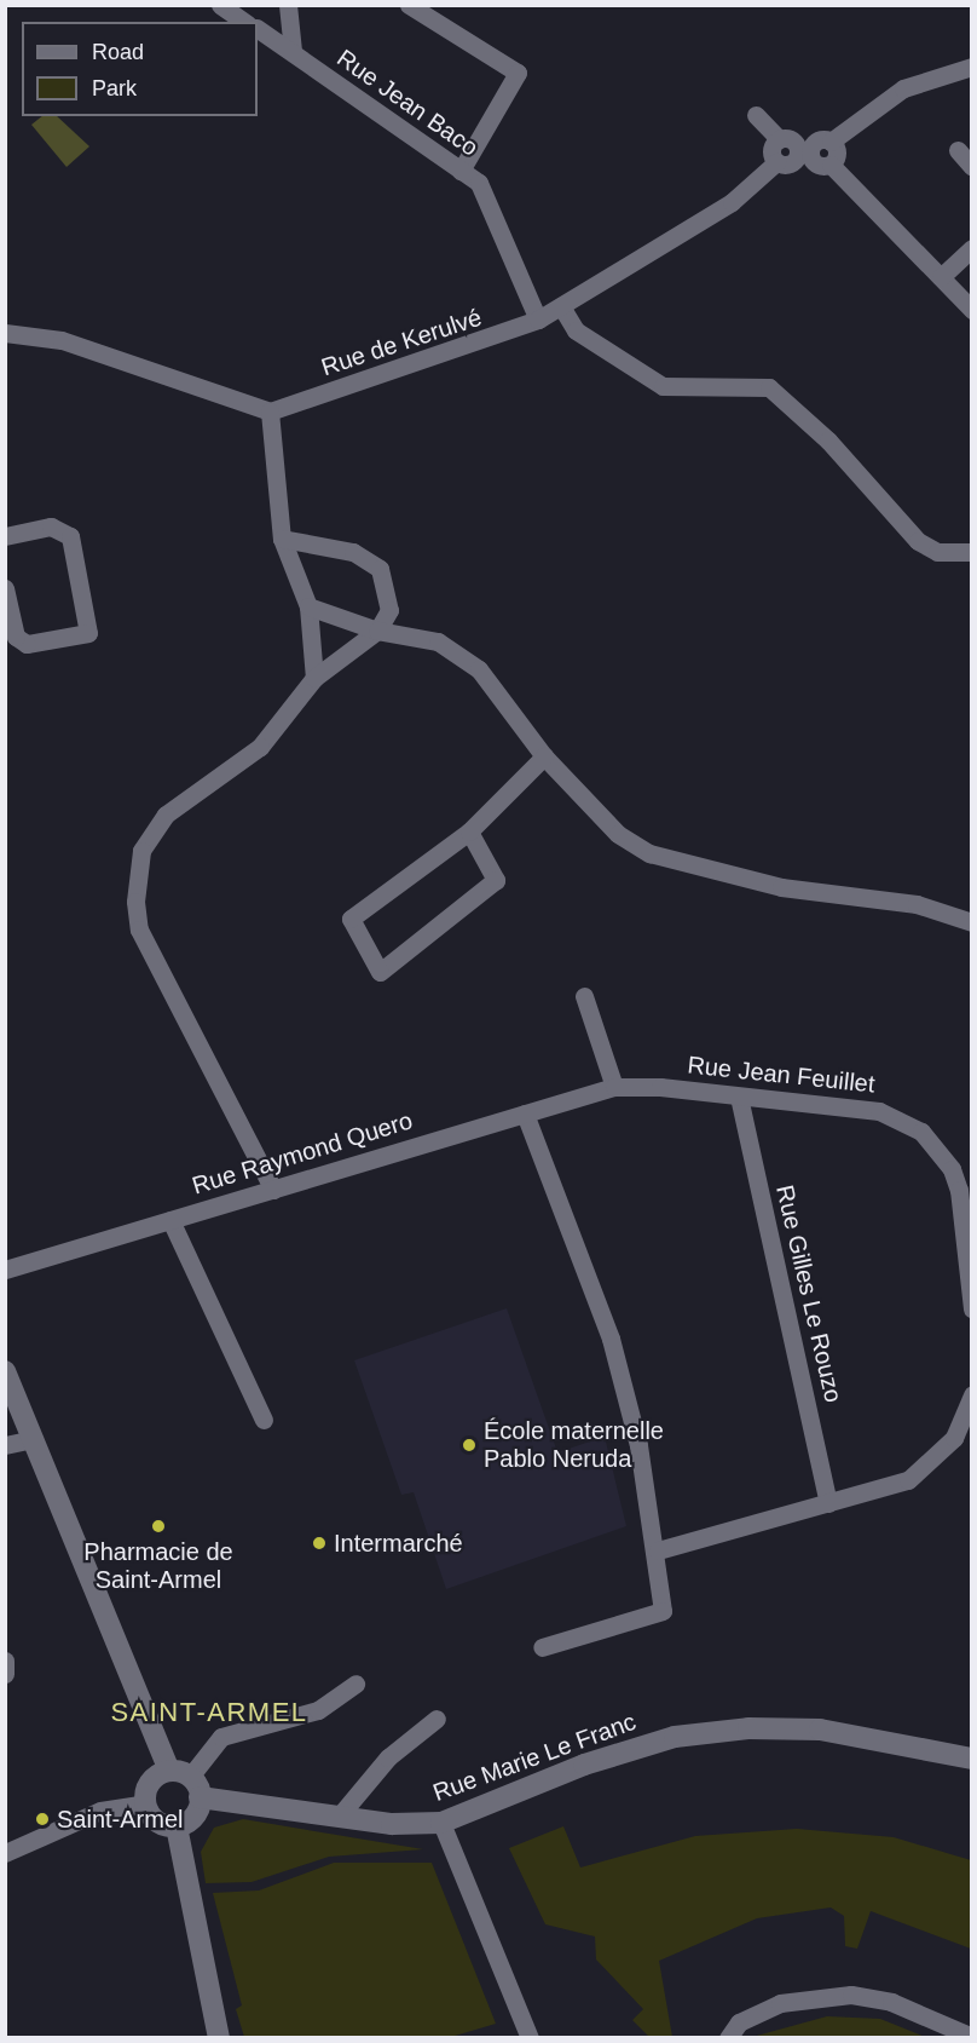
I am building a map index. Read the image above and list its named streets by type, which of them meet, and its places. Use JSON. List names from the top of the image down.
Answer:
{
  "streets": {
    "street": [
      "Rue Jean Baco",
      "Rue de Kerulvé",
      "Rue Jean Feuillet",
      "Rue Raymond Quero",
      "Rue Gilles Le Rouzo",
      "Rue Marie Le Franc"
    ]
  },
  "crossings": [
    ["Rue Jean Baco", "Rue de Kerulvé"],
    ["Rue Jean Feuillet", "Rue Raymond Quero"],
    ["Rue Jean Feuillet", "Rue Gilles Le Rouzo"]
  ],
  "districts": ["SAINT-ARMEL"],
  "places": [
    "École maternelle Pablo Neruda",
    "Pharmacie de Saint-Armel",
    "Intermarché",
    "Saint-Armel"
  ],
  "legend": ["Road", "Park"]
}
